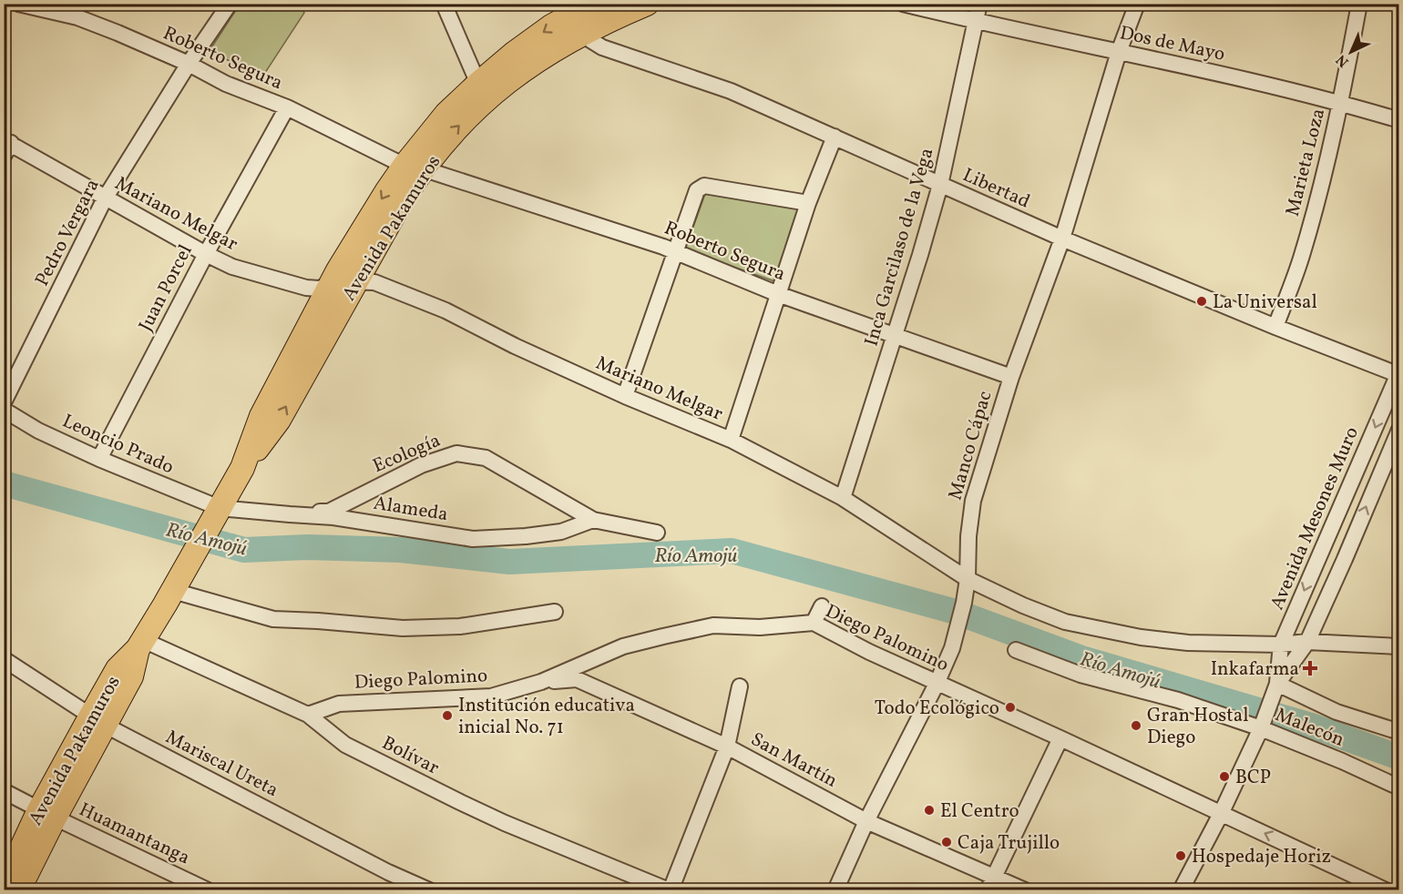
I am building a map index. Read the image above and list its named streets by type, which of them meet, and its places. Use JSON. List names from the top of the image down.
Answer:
{
  "streets": {
    "highway": ["Avenida Pakamuros"],
    "street": [
      "Dos de Mayo",
      "Roberto Segura",
      "Marieta Loza",
      "Libertad",
      "Mariano Melgar",
      "Pedro Vergara",
      "Inca Garcilaso de la Vega",
      "Juan Porcel",
      "Leoncio Prado",
      "Manco Cápac",
      "Ecología",
      "Alameda",
      "Avenida Mesones Muro",
      "Diego Palomino",
      "Malecón",
      "Bolívar",
      "San Martín",
      "Mariscal Ureta",
      "Huamantanga"
    ]
  },
  "crossings": [
    ["Dos de Mayo", "Marieta Loza"],
    ["Dos de Mayo", "Inca Garcilaso de la Vega"],
    ["Dos de Mayo", "Manco Cápac"],
    ["Roberto Segura", "Avenida Pakamuros"],
    ["Roberto Segura", "Pedro Vergara"],
    ["Roberto Segura", "Inca Garcilaso de la Vega"],
    ["Roberto Segura", "Juan Porcel"],
    ["Roberto Segura", "Manco Cápac"],
    ["Marieta Loza", "Libertad"],
    ["Libertad", "Avenida Pakamuros"],
    ["Libertad", "Inca Garcilaso de la Vega"],
    ["Libertad", "Manco Cápac"],
    ["Libertad", "Avenida Mesones Muro"],
    ["Mariano Melgar", "Avenida Pakamuros"],
    ["Mariano Melgar", "Pedro Vergara"],
    ["Mariano Melgar", "Inca Garcilaso de la Vega"],
    ["Mariano Melgar", "Juan Porcel"],
    ["Mariano Melgar", "Manco Cápac"],
    ["Mariano Melgar", "Avenida Mesones Muro"],
    ["Avenida Pakamuros", "Leoncio Prado"],
    ["Avenida Pakamuros", "Alameda"],
    ["Avenida Pakamuros", "Bolívar"],
    ["Avenida Pakamuros", "Mariscal Ureta"],
    ["Avenida Pakamuros", "Huamantanga"],
    ["Juan Porcel", "Leoncio Prado"],
    ["Leoncio Prado", "Alameda"],
    ["Manco Cápac", "Diego Palomino"],
    ["Manco Cápac", "San Martín"],
    ["Ecología", "Alameda"],
    ["Diego Palomino", "Bolívar"],
    ["Diego Palomino", "San Martín"]
  ],
  "water": ["Río Amojú"],
  "places": {
    "other": [
      "La Universal",
      "Todo Ecológico",
      "Institución educativa inicial No. 71",
      "Gran Hostal Diego",
      "BCP",
      "El Centro",
      "Caja Trujillo",
      "Hospedaje Horiz"
    ],
    "health": ["Inkafarma"]
  },
  "north": "bottom left"
}
